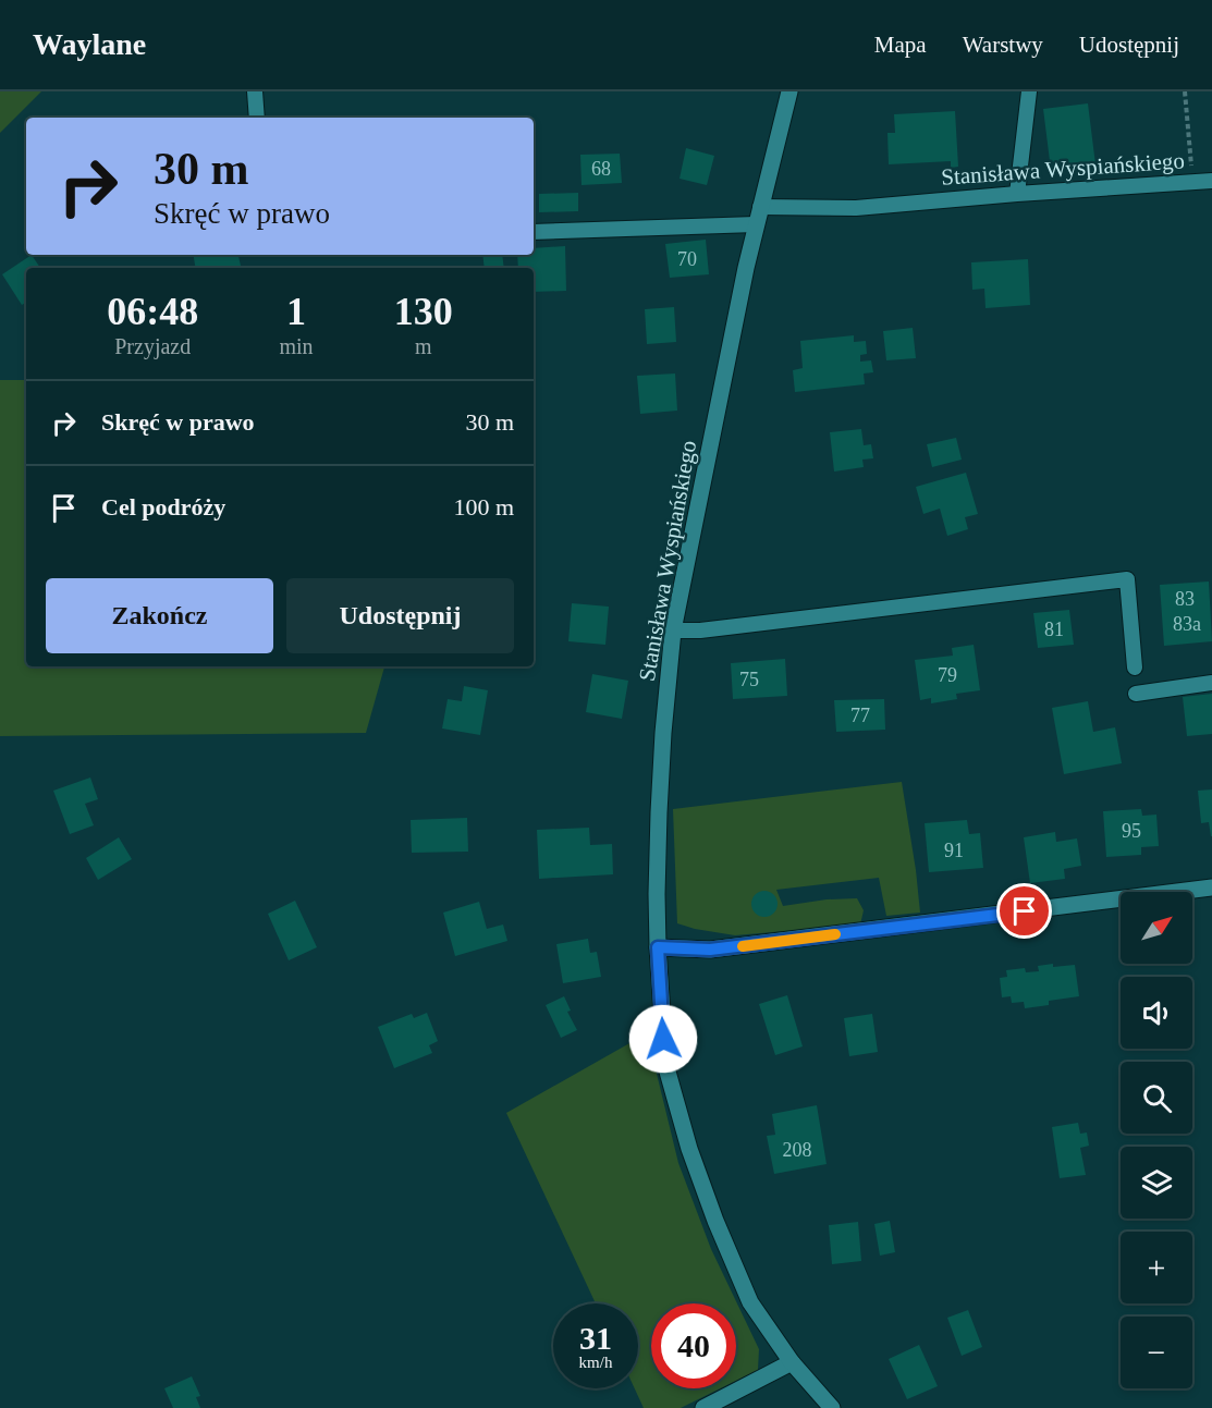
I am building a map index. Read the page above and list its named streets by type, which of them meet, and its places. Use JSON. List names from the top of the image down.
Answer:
{
  "streets": {
    "street": ["Stanisława Wyspiańskiego"]
  },
  "house_numbers": [
    "68",
    "70",
    "83",
    "83a",
    "81",
    "79",
    "75",
    "77",
    "95",
    "91",
    "208"
  ],
  "north": "top right",
  "page": {
    "header": "Waylane",
    "nav": ["Mapa", "Warstwy", "Udostępnij"],
    "turn": ["30 m", "Skręć w prawo"],
    "eta": [
      "06:48",
      "Przyjazd",
      "1",
      "min",
      "130",
      "m"
    ],
    "list": [
      {
        "name": "Skręć w prawo",
        "value": "30 m"
      },
      {
        "name": "Cel podróży",
        "value": "100 m"
      }
    ],
    "buttons": ["Zakończ", "Udostępnij"],
    "map_buttons": ["+", "−"],
    "speed": "31 km/h",
    "limit": "40"
  }
}
